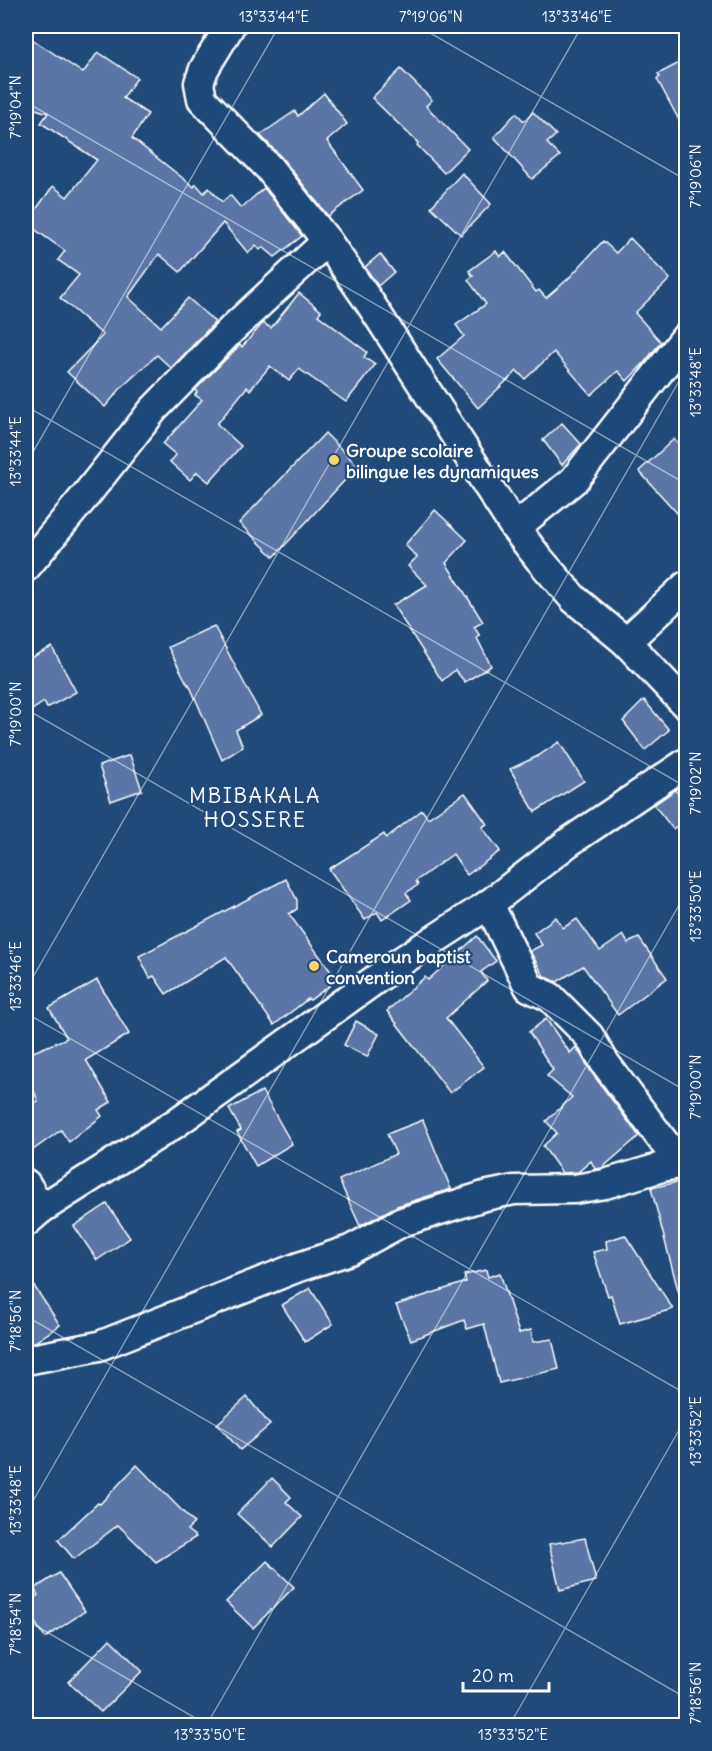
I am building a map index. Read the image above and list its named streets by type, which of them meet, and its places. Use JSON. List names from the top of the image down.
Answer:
{
  "districts": ["MBIBAKALA HOSSERE"],
  "places": ["Groupe scolaire bilingue les dynamiques", "Cameroun baptist convention"],
  "scale_bar": "20 m",
  "coordinates": [
    "13°33'44\"E",
    "7°19'06\"N",
    "13°33'46\"E",
    "7°19'04\"N",
    "13°33'48\"E",
    "7°19'00\"N",
    "7°19'02\"N",
    "13°33'50\"E",
    "7°18'56\"N",
    "13°33'52\"E",
    "7°18'54\"N"
  ]
}
